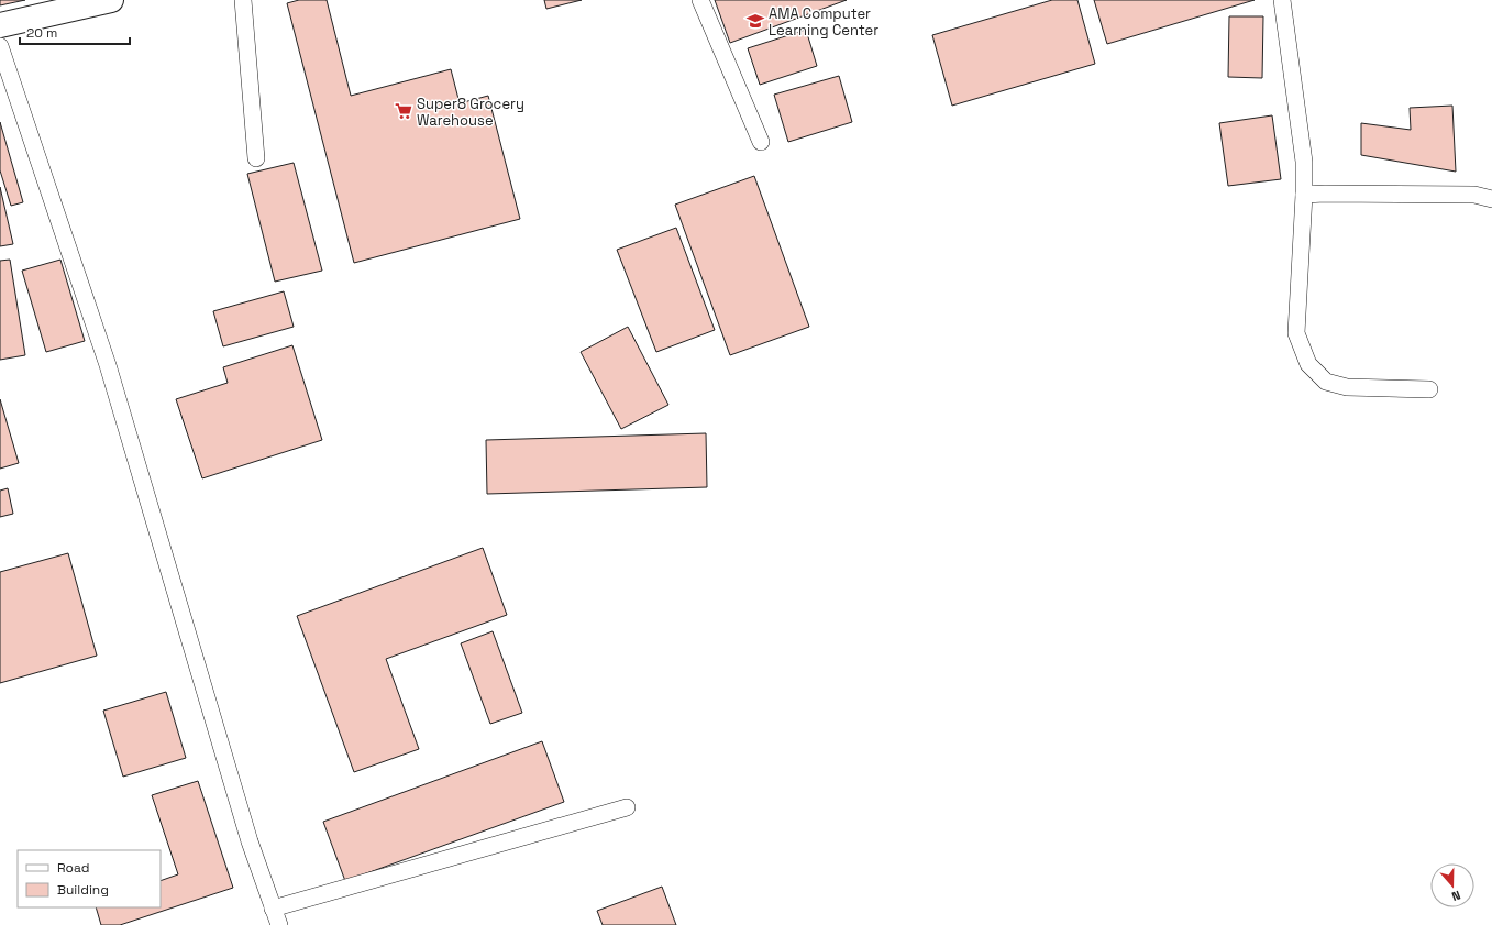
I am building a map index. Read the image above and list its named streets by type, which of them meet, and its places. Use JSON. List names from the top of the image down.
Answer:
{
  "places": {
    "school or university": ["AMA Computer Learning Center"],
    "supermarket": ["Super8 Grocery Warehouse"]
  },
  "legend": ["Road", "Building"],
  "scale_bar": "20 m",
  "north": "bottom"
}
